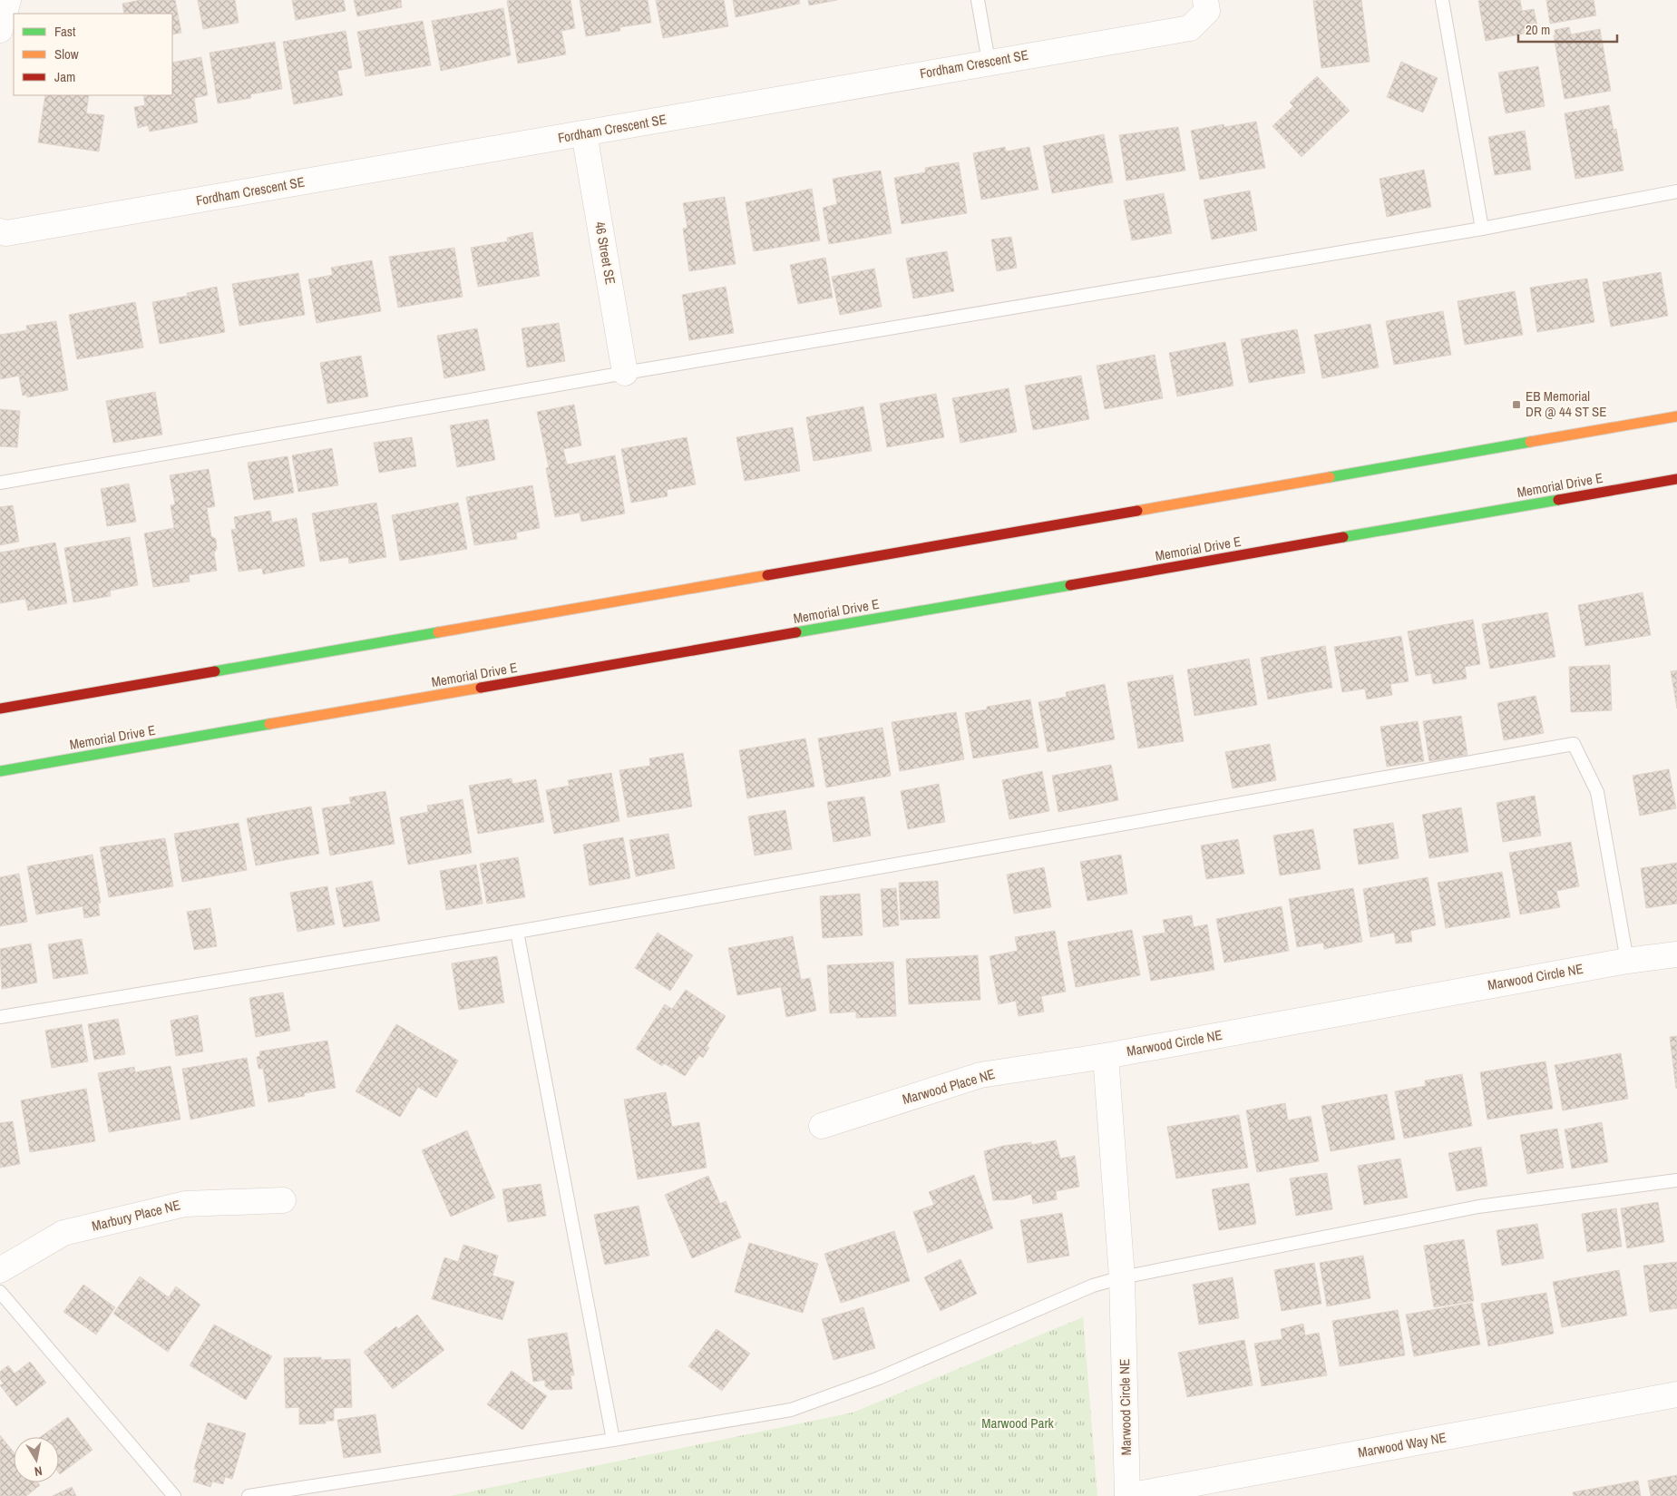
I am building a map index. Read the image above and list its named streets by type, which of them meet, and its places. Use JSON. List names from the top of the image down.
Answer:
{
  "streets": {
    "main road": ["Memorial Drive E"],
    "street": [
      "Fordham Crescent SE",
      "46 Street SE",
      "Marwood Circle NE",
      "Marwood Place NE",
      "Marbury Place NE",
      "Marwood Way NE"
    ]
  },
  "crossings": [
    ["Fordham Crescent SE", "46 Street SE"],
    ["Marwood Circle NE", "Marwood Place NE"],
    ["Marwood Circle NE", "Marwood Way NE"]
  ],
  "parks": ["Marwood Park"],
  "places": {
    "transit": ["EB Memorial DR @ 44 ST SE"]
  },
  "legend": ["Fast", "Slow", "Jam"],
  "scale_bar": "20 m",
  "north": "bottom"
}
